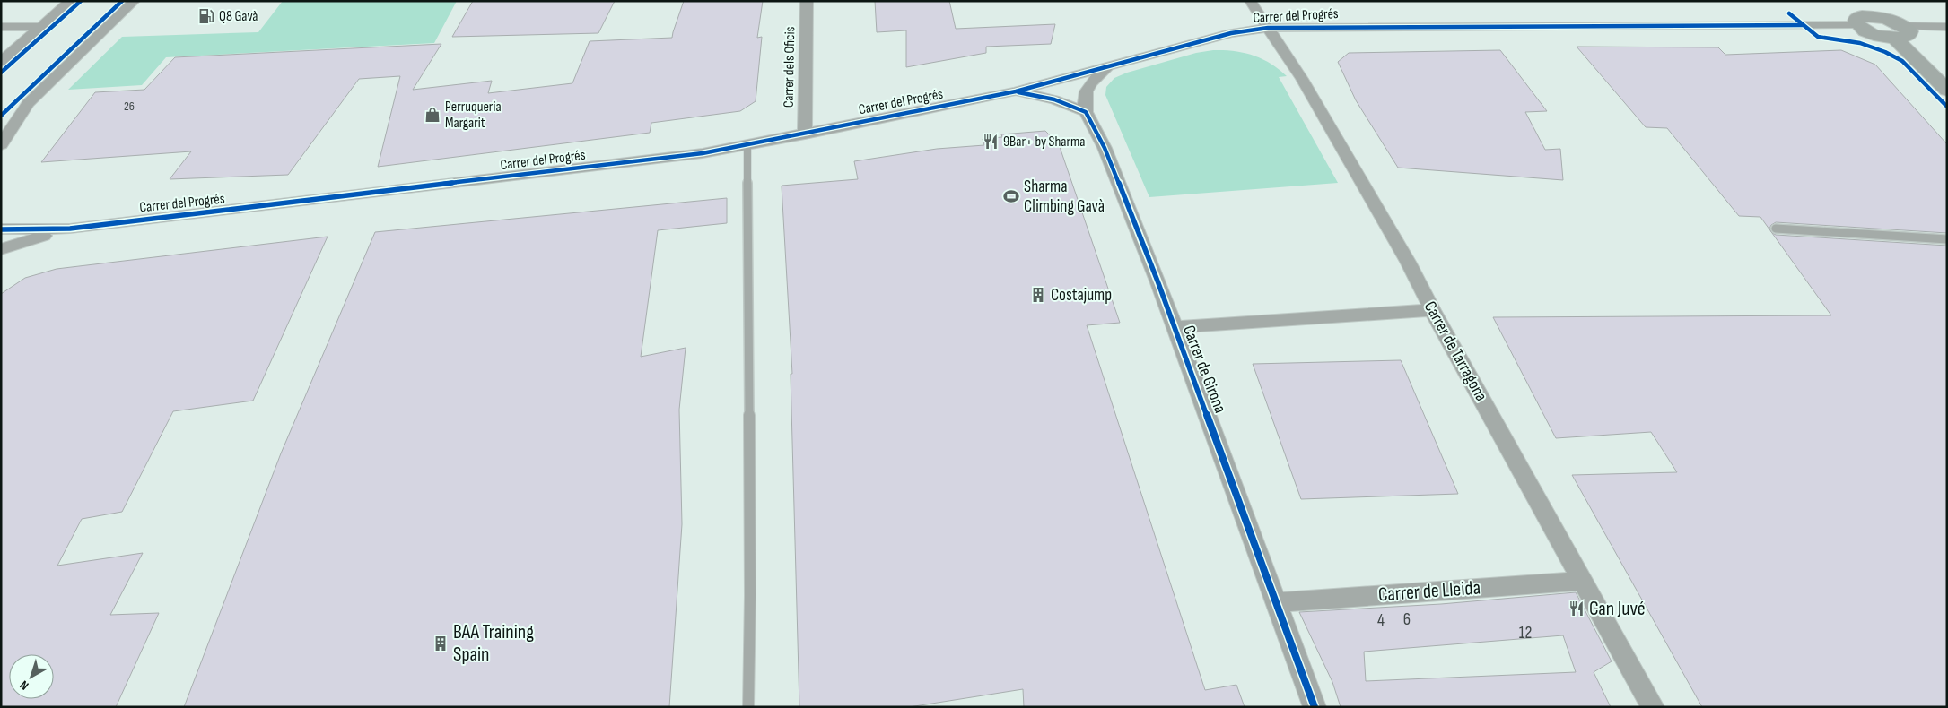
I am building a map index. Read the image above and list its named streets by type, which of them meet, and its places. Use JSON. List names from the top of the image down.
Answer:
{
  "streets": {
    "street": [
      "Carrer del Progrés",
      "Carrer dels Oficis",
      "Carrer de Tarragona",
      "Carrer de Girona",
      "Carrer de Lleida"
    ]
  },
  "crossings": [
    ["Carrer del Progrés", "Carrer dels Oficis"],
    ["Carrer del Progrés", "Carrer de Tarragona"],
    ["Carrer del Progrés", "Carrer de Girona"],
    ["Carrer de Tarragona", "Carrer de Lleida"],
    ["Carrer de Girona", "Carrer de Lleida"]
  ],
  "places": {
    "fuel station": ["Q8 Gavà"],
    "shop": ["Perruqueria Margarit"],
    "restaurant": ["9Bar+ by Sharma", "Can Juvé"],
    "sports": ["Sharma Climbing Gavà"],
    "building": ["Costajump", "BAA Training Spain"]
  },
  "house_numbers": [
    "26",
    "6",
    "4",
    "12"
  ],
  "north": "bottom left"
}
